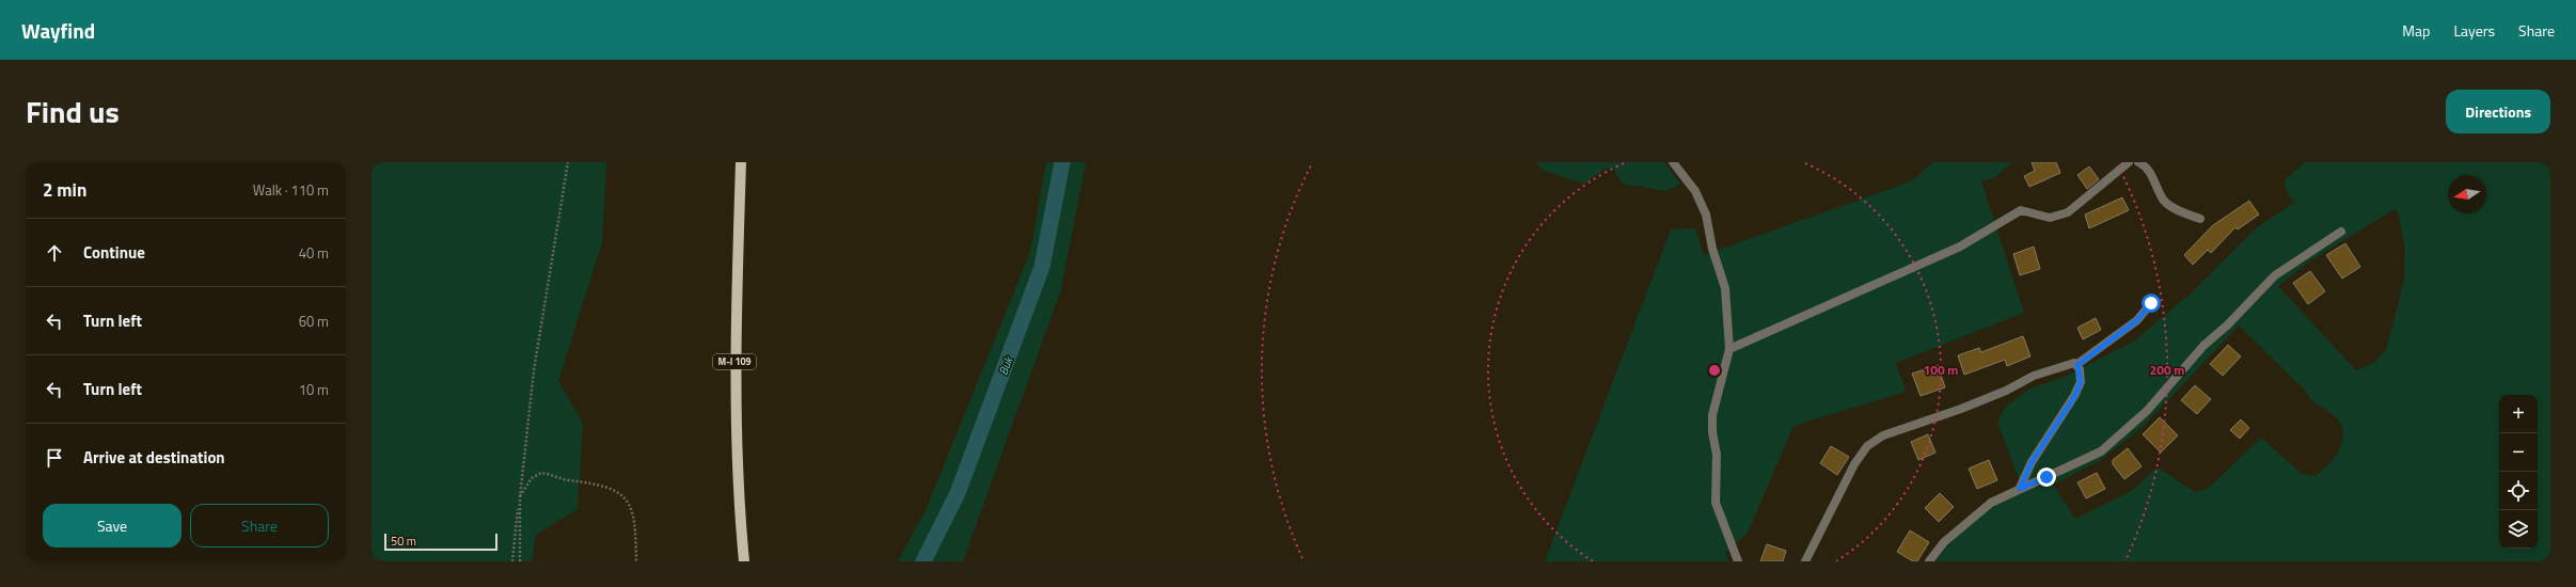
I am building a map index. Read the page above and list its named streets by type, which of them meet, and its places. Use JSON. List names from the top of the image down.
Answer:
{
  "streets": {
    "main road": ["M-I 109"]
  },
  "water": ["Buk"],
  "scale_bar": "50 m",
  "north": "left",
  "page": {
    "header": "Wayfind",
    "nav": ["Map", "Layers", "Share"],
    "title": "Find us",
    "buttons": [
      "Directions",
      ["Save", "Share"]
    ],
    "heading": ["2 min", "Walk · 110 m"],
    "list": [
      ["Continue", "40 m"],
      ["Turn left", "60 m"],
      ["Turn left", "10 m"],
      "Arrive at destination"
    ],
    "map_buttons": ["+", "−"],
    "scale": "50 m"
  },
  "rings": ["100 m", "200 m"]
}
